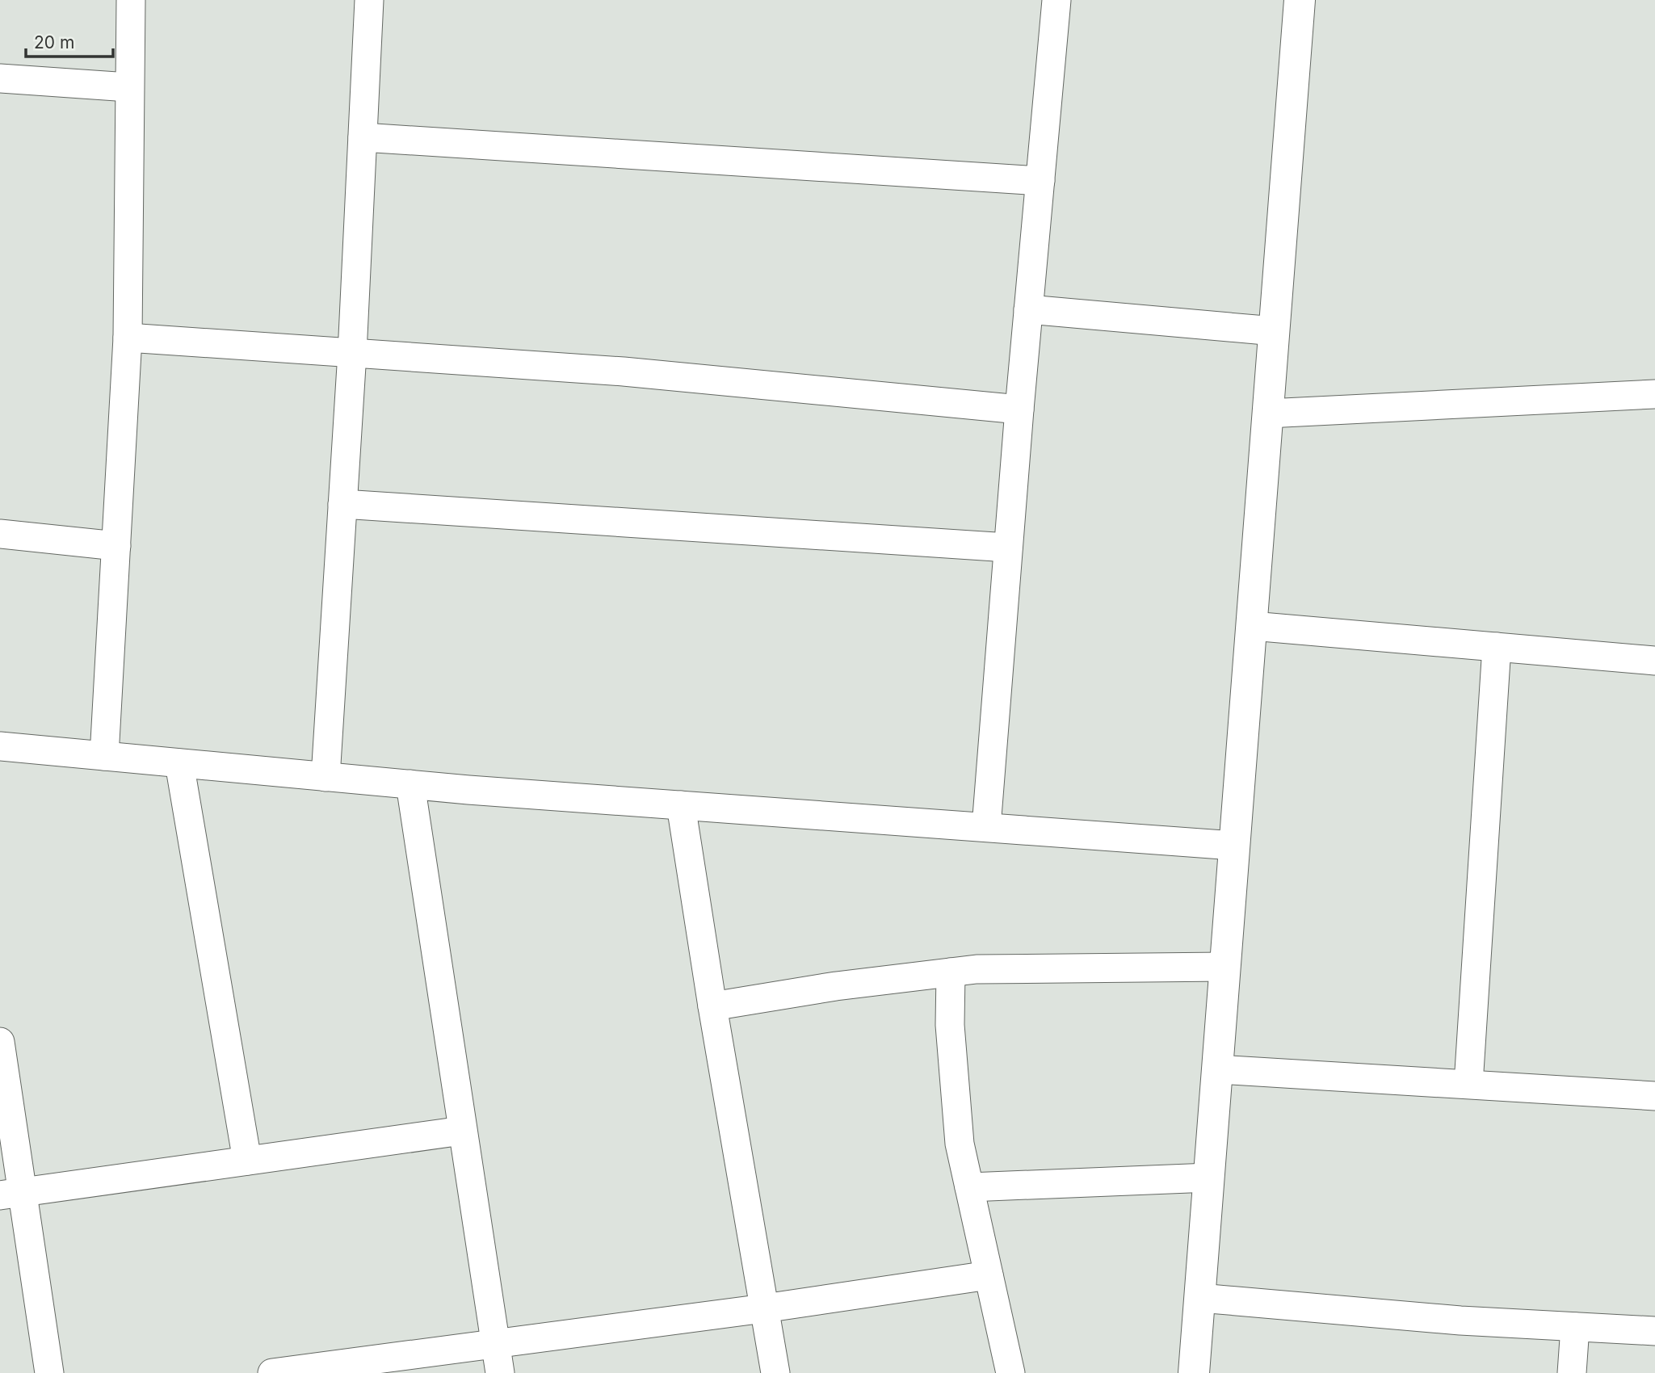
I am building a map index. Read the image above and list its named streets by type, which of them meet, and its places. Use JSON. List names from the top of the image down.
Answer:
{
  "scale_bar": "20 m"
}
